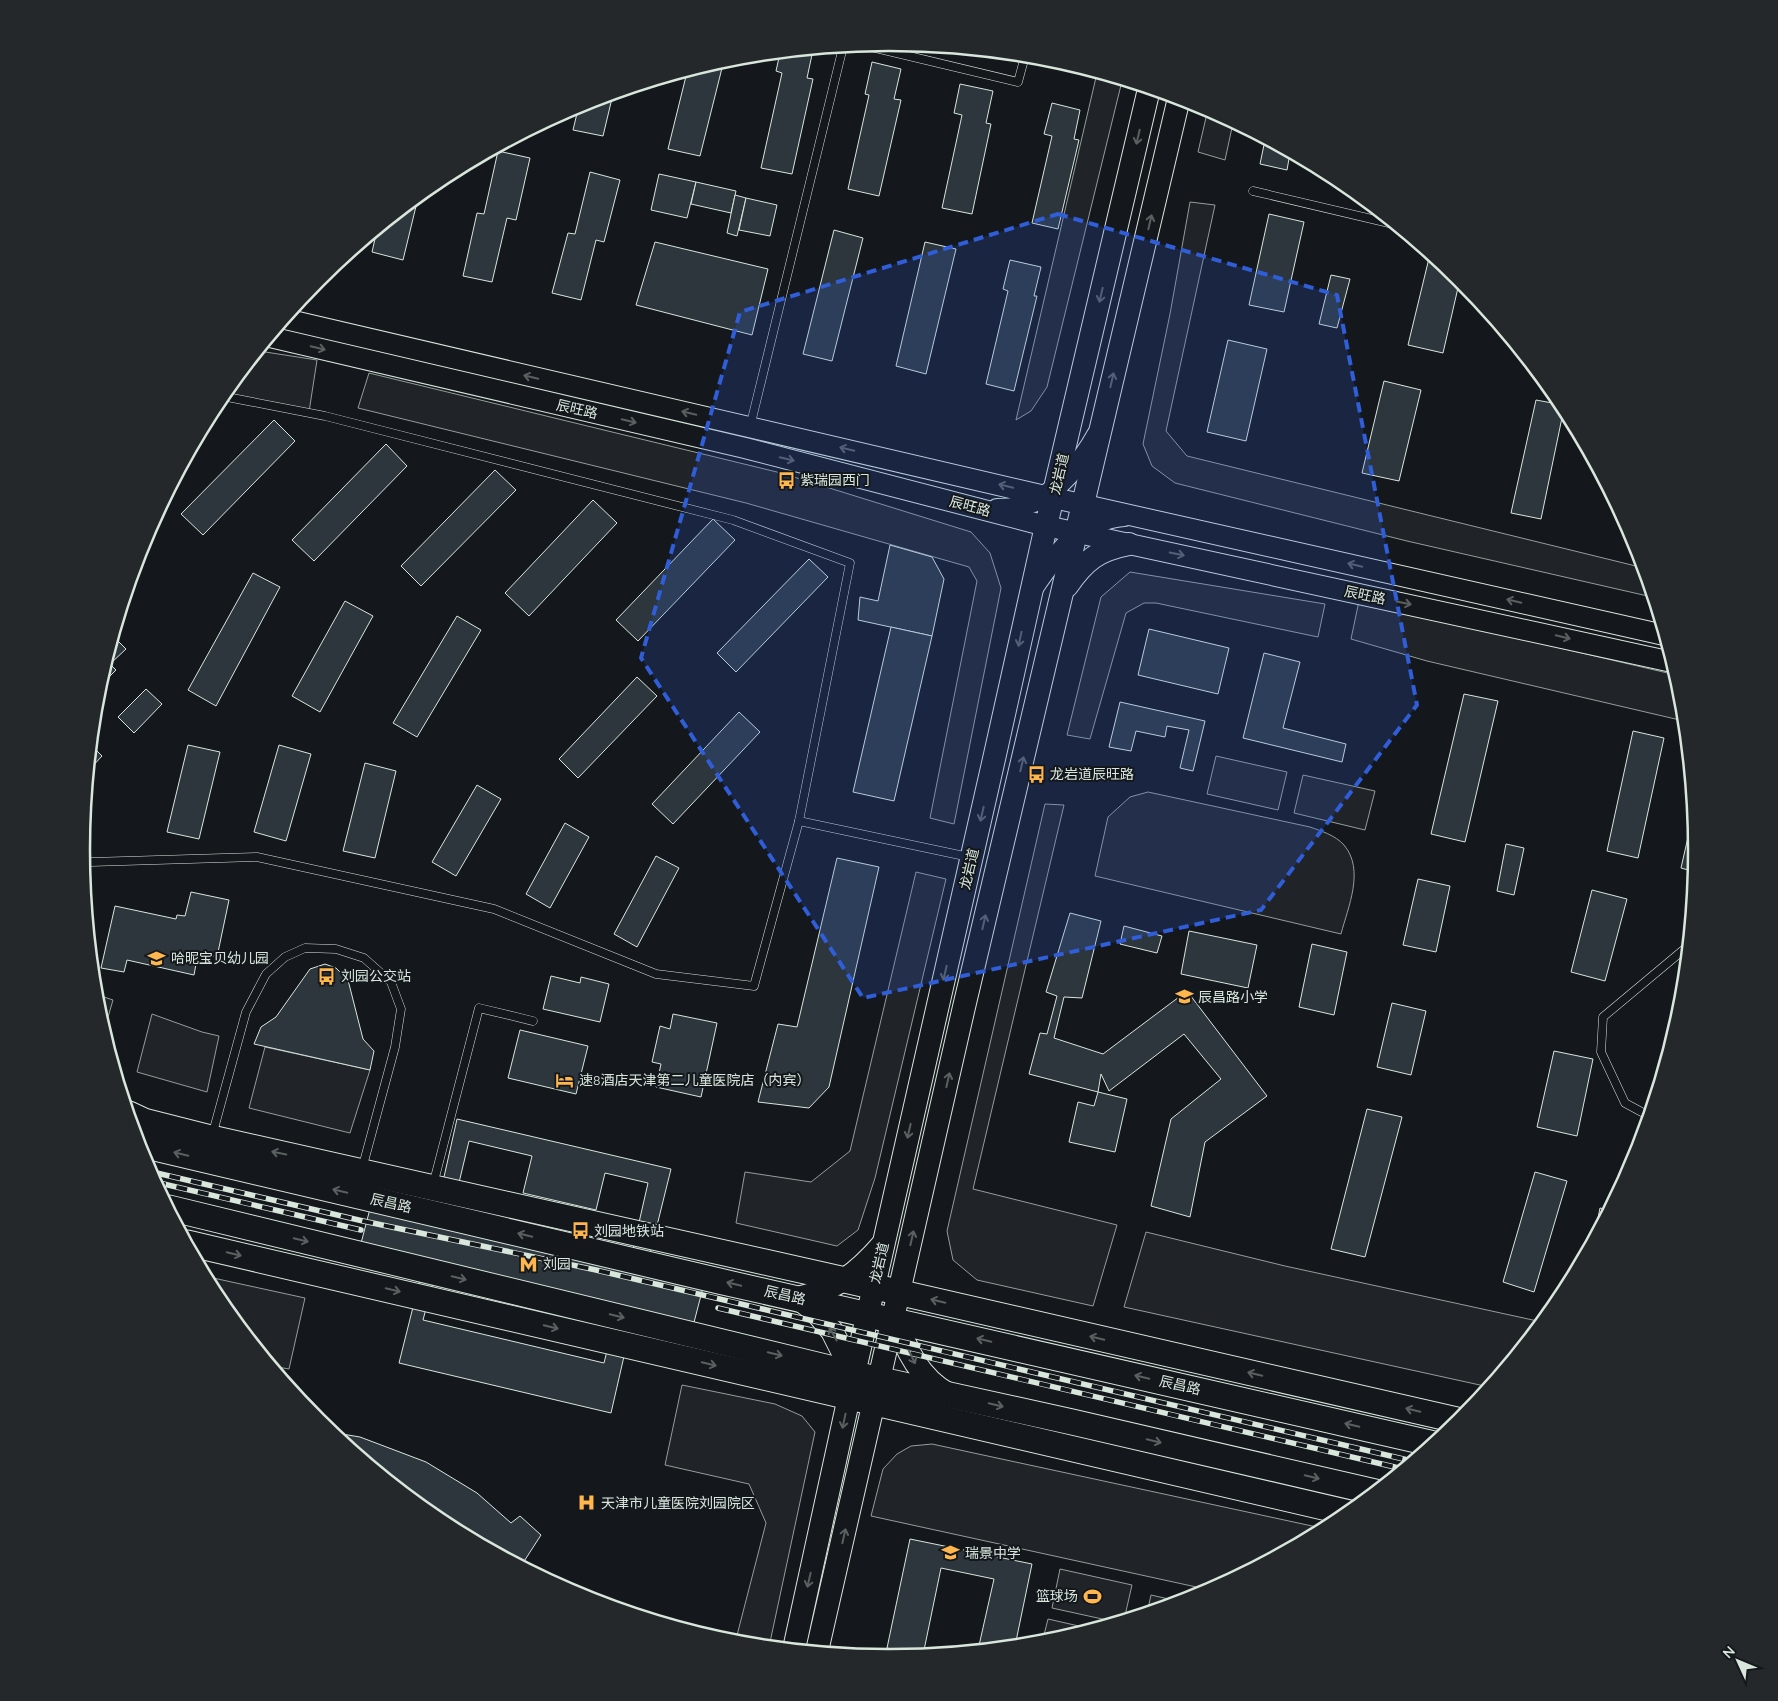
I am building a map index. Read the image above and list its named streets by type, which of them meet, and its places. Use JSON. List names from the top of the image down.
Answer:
{
  "streets": {
    "main road": ["龙岩道", "辰昌路"],
    "street": ["辰旺路"]
  },
  "crossings": [
    ["辰旺路", "龙岩道"],
    ["龙岩道", "辰昌路"]
  ],
  "places": {
    "bus stop": [
      "紫瑞园西门",
      "龙岩道辰旺路",
      "刘园公交站",
      "刘园地铁站"
    ],
    "school or university": ["哈昵宝贝幼儿园", "辰昌路小学", "瑞景中学"],
    "hotel": ["速8酒店天津第二儿童医院店（内宾）"],
    "metro station": ["刘园"],
    "hospital": ["天津市儿童医院刘园院区"],
    "sports": ["篮球场"]
  },
  "north": "top left"
}
